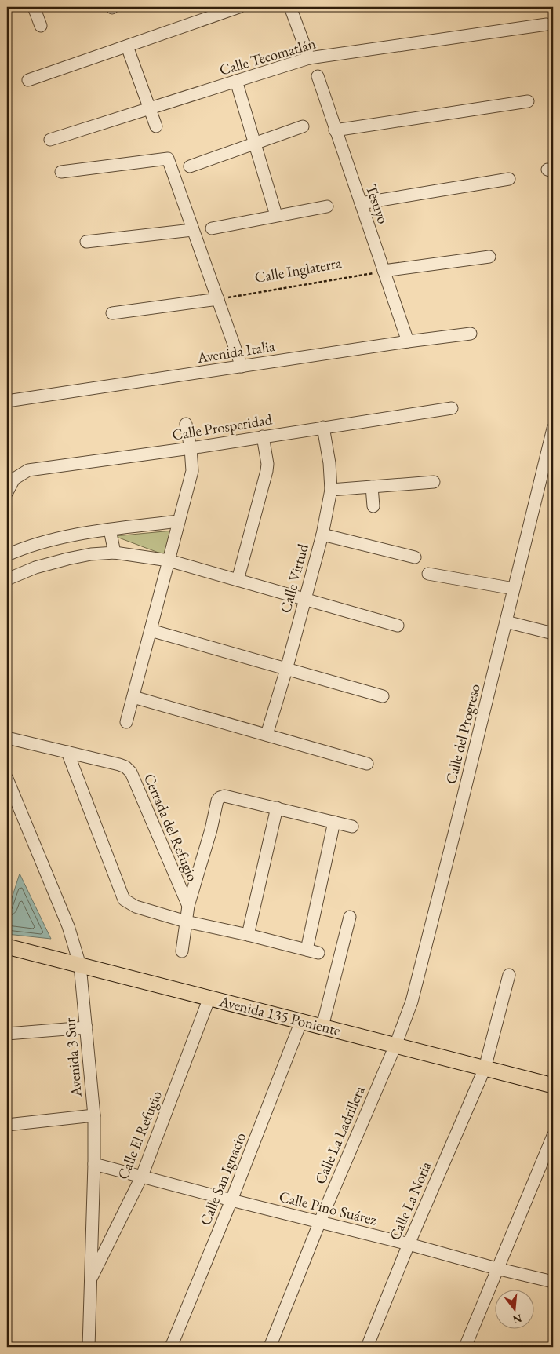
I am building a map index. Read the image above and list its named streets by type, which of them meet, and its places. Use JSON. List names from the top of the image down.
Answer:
{
  "streets": {
    "main road": ["Avenida 135 Poniente"],
    "street": [
      "Calle Tecomatlán",
      "Tesuyo",
      "Avenida Italia",
      "Calle Prosperidad",
      "Calle Virtud",
      "Calle del Progreso",
      "Cerrada del Refugio",
      "Avenida 3 Sur",
      "Calle El Refugio",
      "Calle La Ladrillera",
      "Calle San Ignacio",
      "Calle La Noria",
      "Calle Pino Suárez"
    ],
    "path": ["Calle Inglaterra"]
  },
  "crossings": [
    ["Tesuyo", "Calle Inglaterra"],
    ["Tesuyo", "Avenida Italia"],
    ["Calle Prosperidad", "Calle Virtud"],
    ["Calle del Progreso", "Avenida 135 Poniente"],
    ["Calle del Progreso", "Calle La Ladrillera"],
    ["Avenida 135 Poniente", "Avenida 3 Sur"],
    ["Avenida 135 Poniente", "Calle El Refugio"],
    ["Avenida 135 Poniente", "Calle La Ladrillera"],
    ["Avenida 135 Poniente", "Calle San Ignacio"],
    ["Avenida 135 Poniente", "Calle La Noria"],
    ["Avenida 3 Sur", "Calle El Refugio"],
    ["Avenida 3 Sur", "Calle Pino Suárez"],
    ["Calle El Refugio", "Calle Pino Suárez"],
    ["Calle La Ladrillera", "Calle Pino Suárez"],
    ["Calle San Ignacio", "Calle Pino Suárez"],
    ["Calle La Noria", "Calle Pino Suárez"]
  ],
  "north": "bottom"
}
